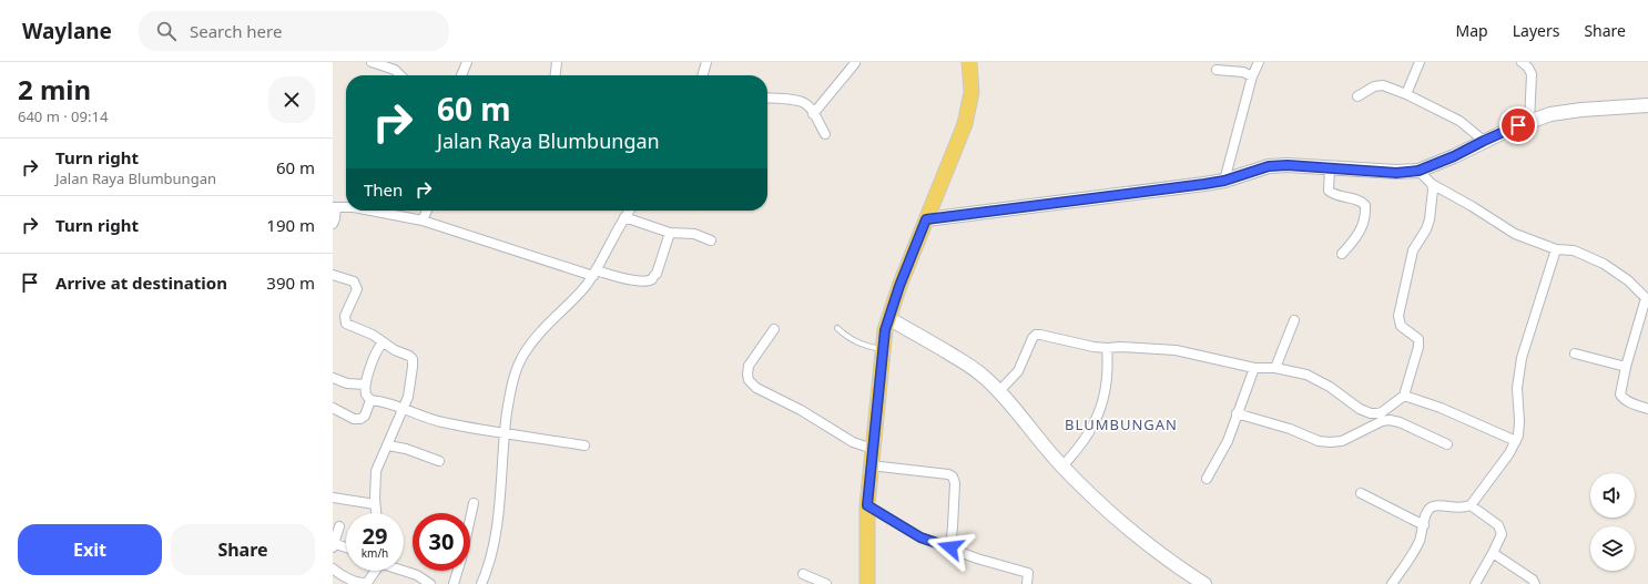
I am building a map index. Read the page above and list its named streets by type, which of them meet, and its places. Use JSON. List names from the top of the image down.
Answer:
{
  "districts": ["BLUMBUNGAN"],
  "page": {
    "header": "Waylane",
    "search": "Search here",
    "nav": ["Map", "Layers", "Share"],
    "heading": ["2 min", "640 m · 09:14"],
    "turn": ["60 m", "Jalan Raya Blumbungan"],
    "list": [
      {
        "name": "Turn right",
        "note": "Jalan Raya Blumbungan",
        "value": "60 m"
      },
      {
        "name": "Turn right",
        "value": "190 m"
      },
      {
        "name": "Arrive at destination",
        "value": "390 m"
      }
    ],
    "then": "Then",
    "speed": "29 km/h",
    "limit": "30",
    "buttons": ["Exit", "Share"]
  }
}
